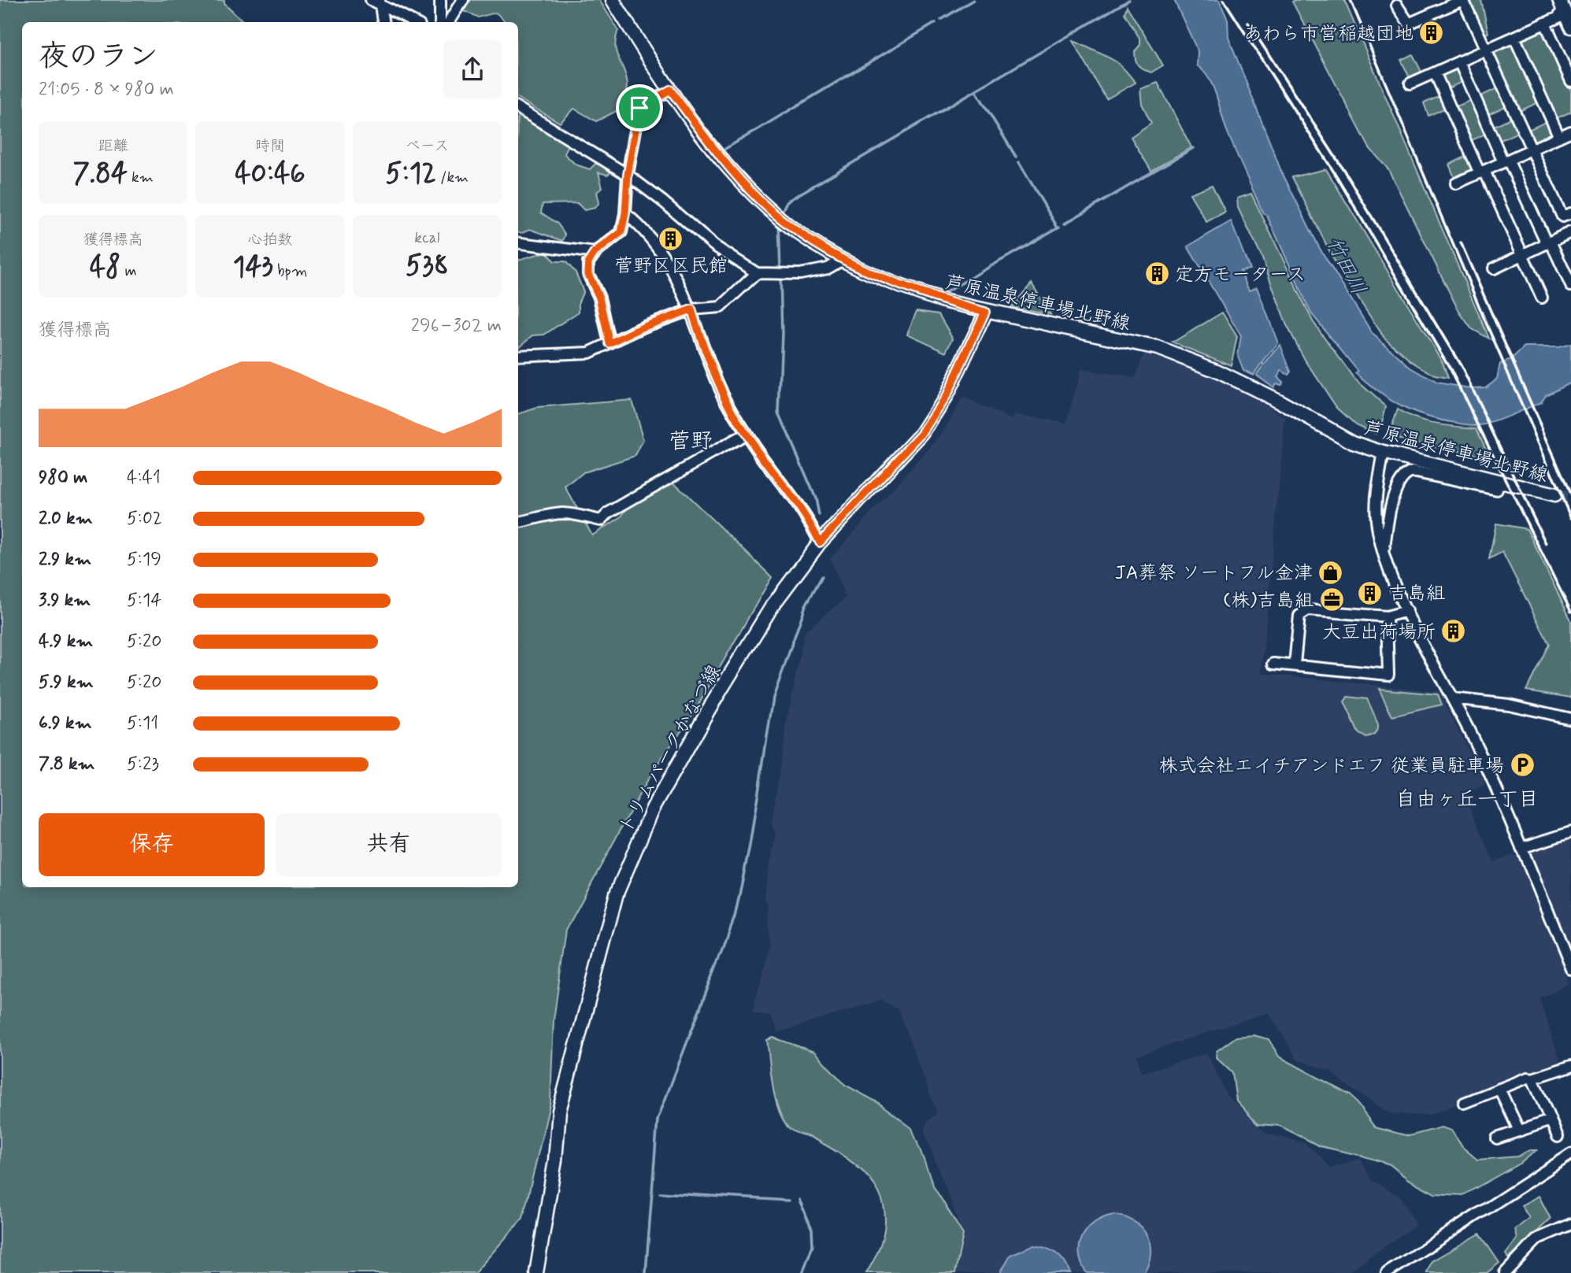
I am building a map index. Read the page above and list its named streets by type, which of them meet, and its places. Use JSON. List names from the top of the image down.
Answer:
{
  "streets": {
    "main road": ["芦原温泉停車場北野線", "トリムパークかなづ線"]
  },
  "crossings": [
    ["芦原温泉停車場北野線", "トリムパークかなづ線"]
  ],
  "districts": ["菅野", "自由ヶ丘一丁目"],
  "water": ["竹田川"],
  "places": {
    "building": [
      "あわら市営稲越団地",
      "菅野区区民館",
      "定方モータース",
      "吉島組",
      "大豆出荷場所"
    ],
    "shop": ["JA葬祭 ソートフル金津"],
    "office": ["(株)吉島組"],
    "parking": ["株式会社エイチアンドエフ 従業員駐車場"]
  },
  "page": {
    "heading": ["夜のラン", "21:05 · 8 × 980 m"],
    "stats": [
      ["距離", "7.84 km"],
      ["時間", "40:46"],
      ["ペース", "5:12 /km"],
      ["獲得標高", "48 m"],
      ["心拍数", "143 bpm"],
      ["kcal", "538"]
    ],
    "chart": ["獲得標高", "296–302 m"],
    "list": [
      {
        "name": "980 m",
        "note": "4:41"
      },
      {
        "name": "2.0 km",
        "note": "5:02"
      },
      {
        "name": "2.9 km",
        "note": "5:19"
      },
      {
        "name": "3.9 km",
        "note": "5:14"
      },
      {
        "name": "4.9 km",
        "note": "5:20"
      },
      {
        "name": "5.9 km",
        "note": "5:20"
      },
      {
        "name": "6.9 km",
        "note": "5:11"
      },
      {
        "name": "7.8 km",
        "note": "5:23"
      }
    ],
    "buttons": ["保存", "共有"]
  }
}
